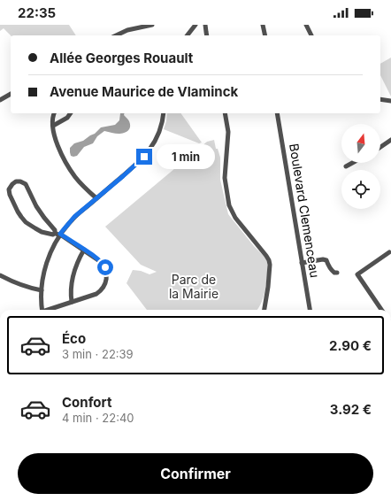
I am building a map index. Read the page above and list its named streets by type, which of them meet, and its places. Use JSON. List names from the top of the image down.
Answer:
{
  "streets": {
    "street": ["Boulevard Clemenceau"]
  },
  "parks": ["Parc de la Mairie"],
  "north": "top",
  "page": {
    "status": "22:35",
    "banner": ["Allée Georges Rouault", "Avenue Maurice de Vlaminck"],
    "bubble": "1 min",
    "list": [
      {
        "name": "Éco",
        "note": "3 min · 22:39",
        "value": "2.90 €"
      },
      {
        "name": "Confort",
        "note": "4 min · 22:40",
        "value": "3.92 €"
      }
    ],
    "buttons": "Confirmer"
  }
}
